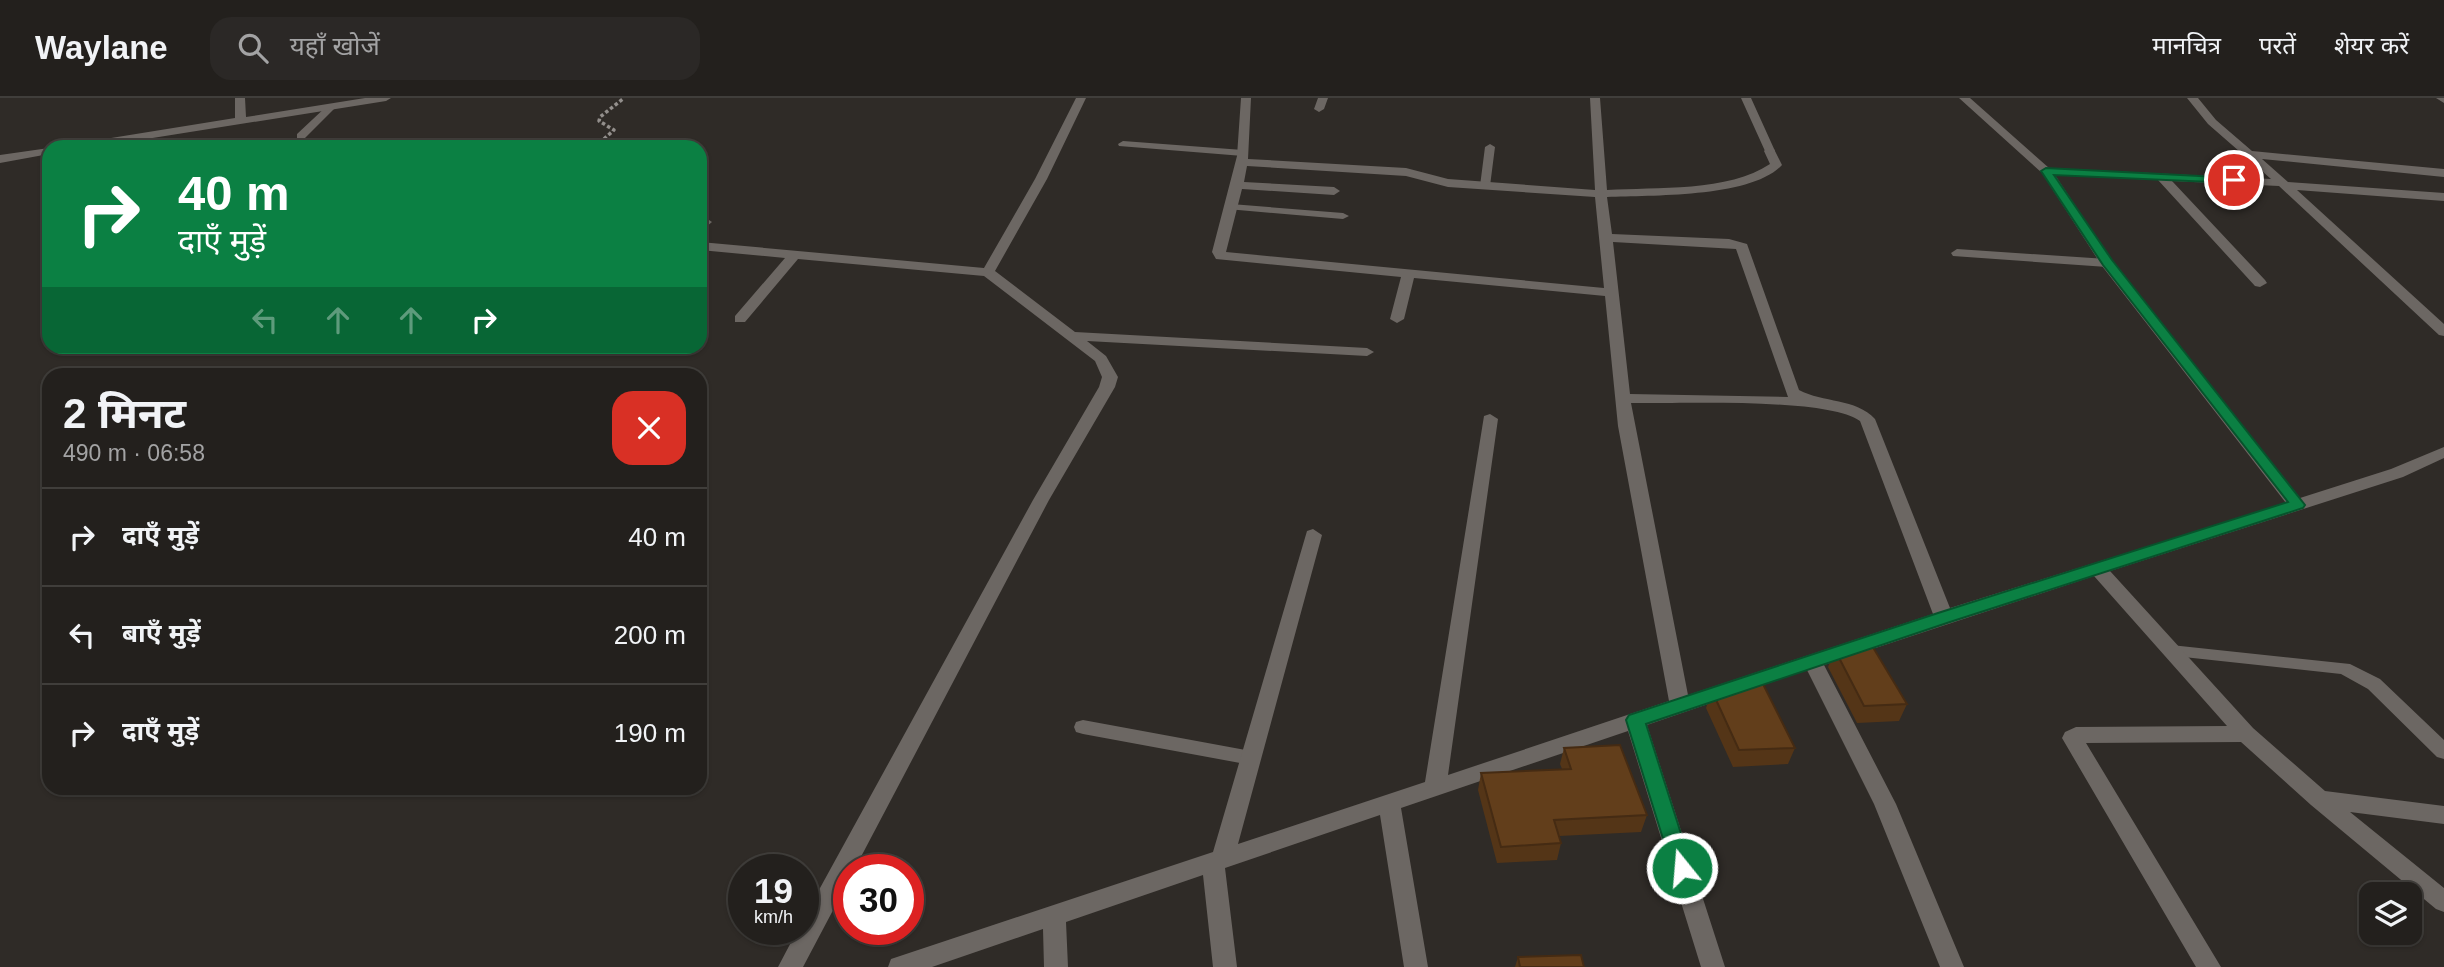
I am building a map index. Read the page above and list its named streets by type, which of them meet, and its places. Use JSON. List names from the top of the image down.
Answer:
{
  "page": {
    "header": "Waylane",
    "search": "यहाँ खोजें",
    "nav": ["मानचित्र", "परतें", "शेयर करें"],
    "turn": ["40 m", "दाएँ मुड़ें"],
    "heading": ["2 मिनट", "490 m · 06:58"],
    "list": [
      {
        "name": "दाएँ मुड़ें",
        "value": "40 m"
      },
      {
        "name": "बाएँ मुड़ें",
        "value": "200 m"
      },
      {
        "name": "दाएँ मुड़ें",
        "value": "190 m"
      }
    ],
    "speed": "19 km/h",
    "limit": "30"
  }
}
